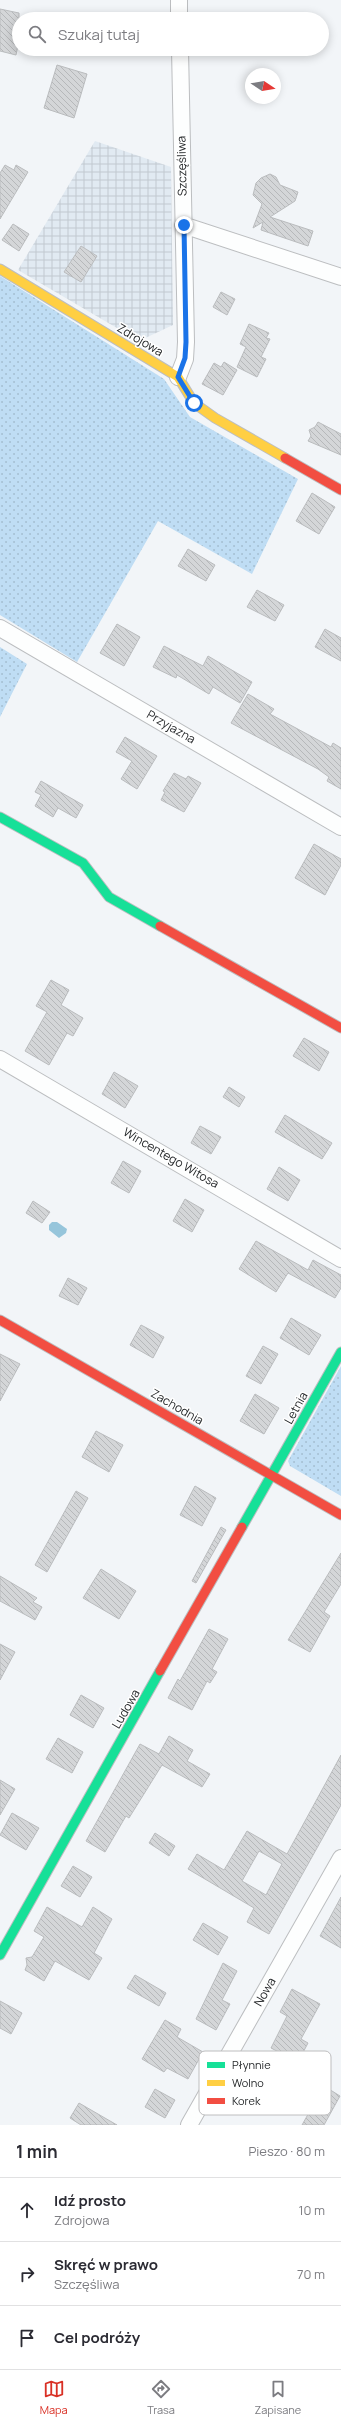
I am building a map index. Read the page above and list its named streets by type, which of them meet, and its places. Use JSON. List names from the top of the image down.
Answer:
{
  "streets": {
    "street": [
      "Szczęśliwa",
      "Zdrojowa",
      "Przyjazna",
      "Wincentego Witosa",
      "Zachodnia",
      "Letnia",
      "Ludowa",
      "Nowa"
    ]
  },
  "crossings": [
    ["Szczęśliwa", "Zdrojowa"],
    ["Zachodnia", "Letnia"],
    ["Zachodnia", "Ludowa"],
    ["Letnia", "Ludowa"]
  ],
  "legend": ["Płynnie", "Wolno", "Korek"],
  "north": "right",
  "page": {
    "search": "Szukaj tutaj",
    "heading": ["1 min", "Pieszo · 80 m"],
    "list": [
      ["Idź prosto", "Zdrojowa", "10 m"],
      ["Skręć w prawo", "Szczęśliwa", "70 m"],
      "Cel podróży"
    ],
    "nav": ["Mapa", "Trasa", "Zapisane"]
  }
}
